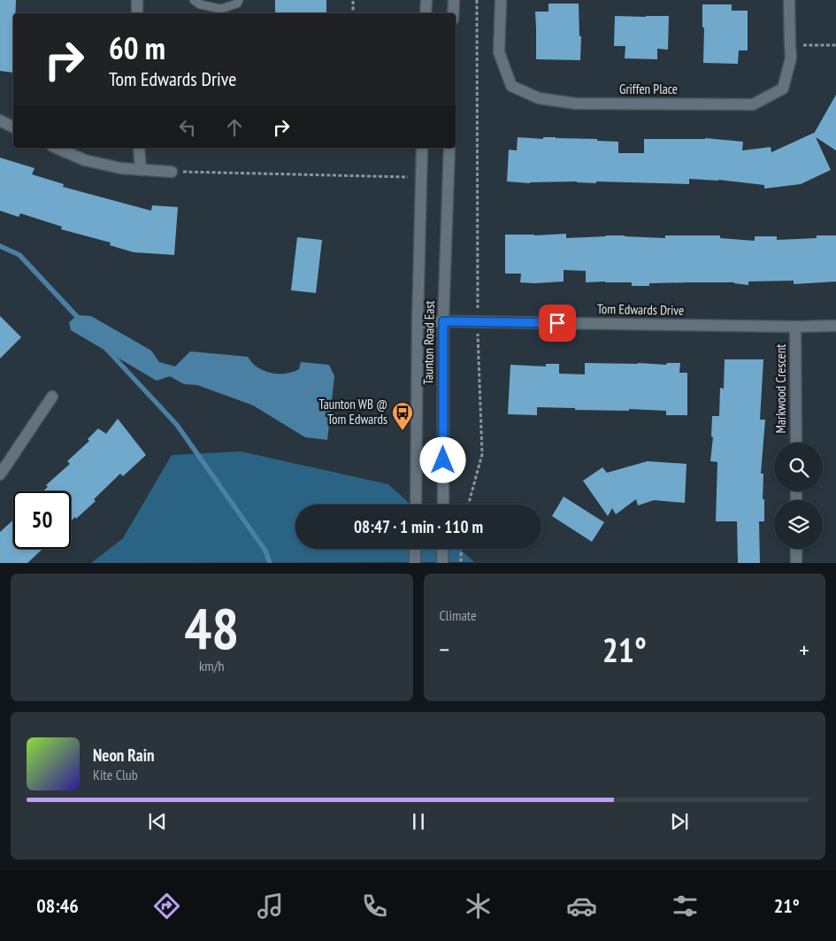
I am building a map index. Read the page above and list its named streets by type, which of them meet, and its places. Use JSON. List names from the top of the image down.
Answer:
{
  "streets": {
    "street": [
      "Griffen Place",
      "Tom Edwards Drive",
      "Taunton Road East",
      "Markwood Crescent"
    ]
  },
  "crossings": [
    ["Tom Edwards Drive", "Taunton Road East"],
    ["Tom Edwards Drive", "Markwood Crescent"]
  ],
  "places": {
    "bus stop": ["Taunton WB @ Tom Edwards"]
  },
  "page": {
    "turn": ["60 m", "Tom Edwards Drive"],
    "limit": "50",
    "trip": "08:47 · 1 min · 110 m",
    "tile": [
      ["48", "km/h"],
      "Climate"
    ],
    "heat": ["−", "21°", "+"],
    "song": ["Neon Rain", "Kite Club"],
    "tabs": ["08:46", "21°"]
  }
}
